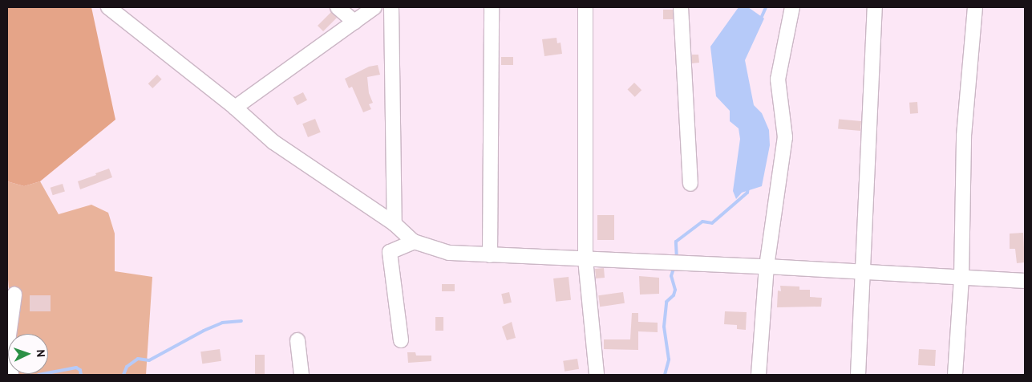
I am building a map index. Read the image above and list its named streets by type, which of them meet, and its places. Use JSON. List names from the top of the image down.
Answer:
{
  "north": "right"
}
